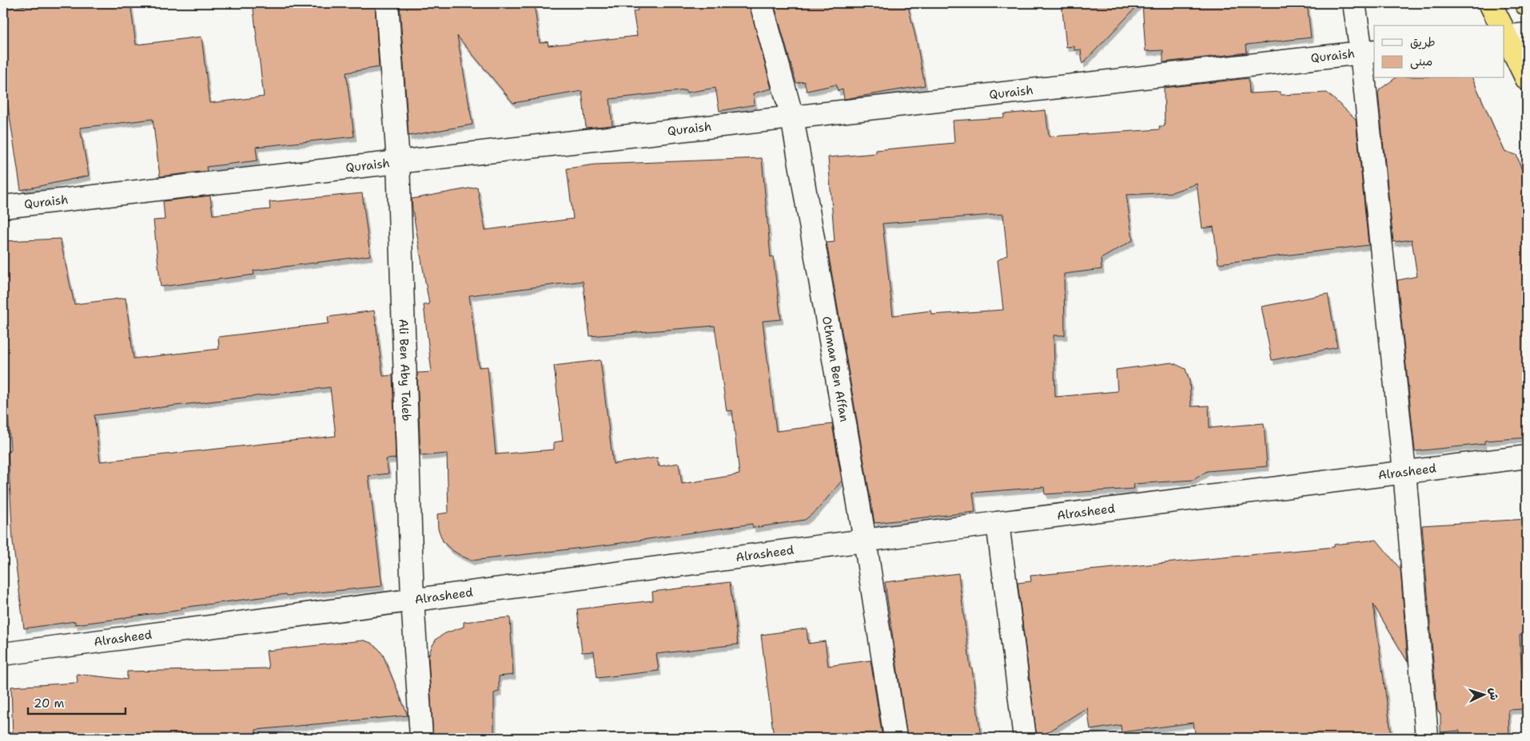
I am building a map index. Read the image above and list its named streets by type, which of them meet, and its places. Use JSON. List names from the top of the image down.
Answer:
{
  "streets": {
    "street": [
      "Quraish",
      "Othman Ben Affan",
      "Ali Ben Aby Taleb",
      "Alrasheed"
    ]
  },
  "crossings": [
    ["Quraish", "Othman Ben Affan"],
    ["Quraish", "Ali Ben Aby Taleb"],
    ["Othman Ben Affan", "Alrasheed"],
    ["Ali Ben Aby Taleb", "Alrasheed"]
  ],
  "legend": ["طريق", "مبنى"],
  "scale_bar": "20 m",
  "north": "right"
}
